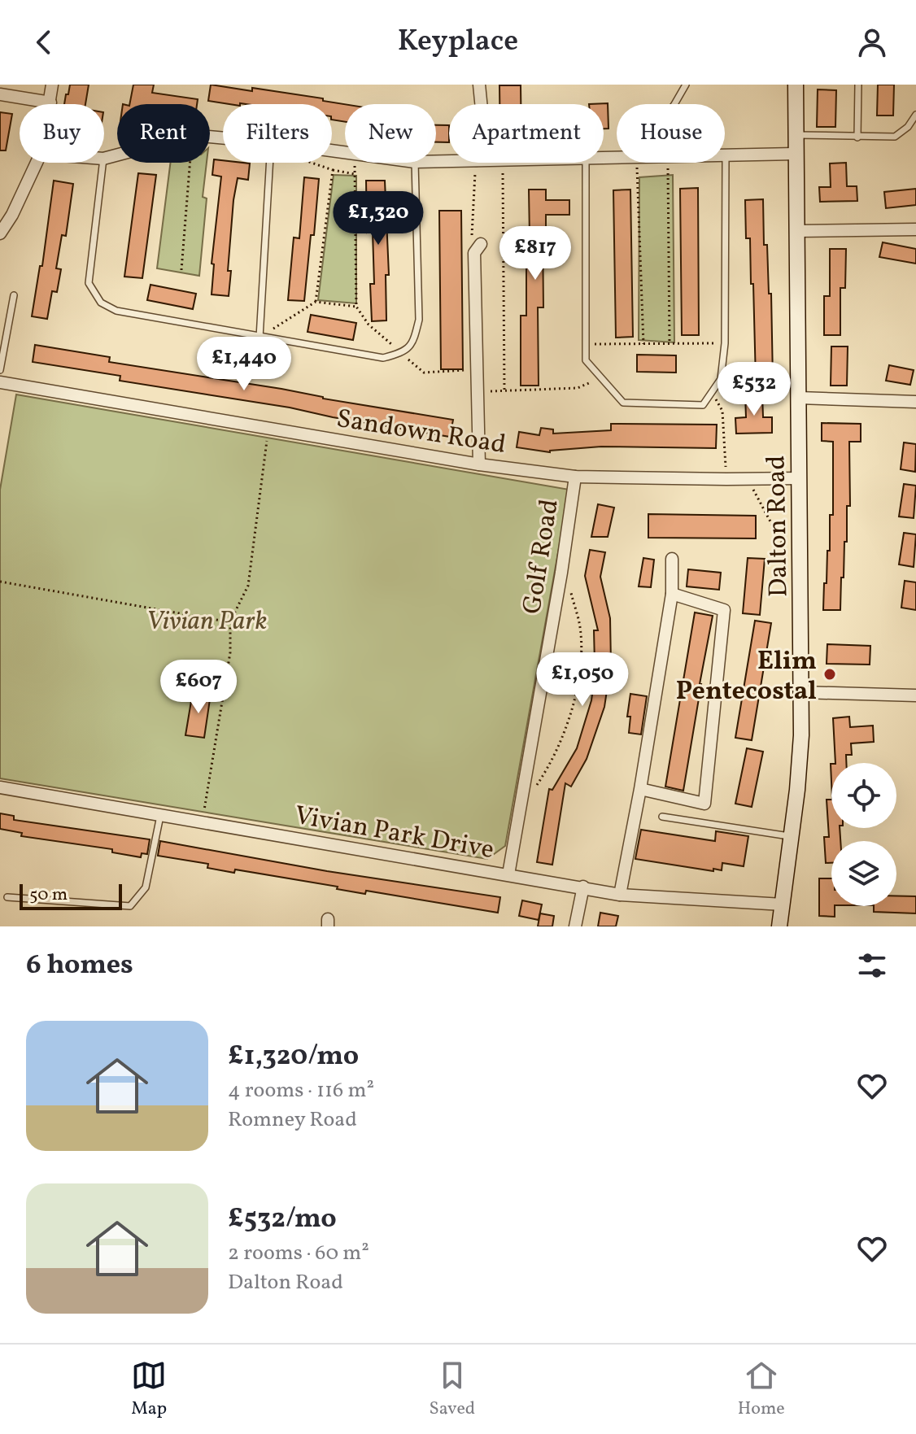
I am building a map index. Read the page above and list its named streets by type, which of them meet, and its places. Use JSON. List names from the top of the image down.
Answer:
{
  "streets": {
    "street": [
      "Sandown Road",
      "Dalton Road",
      "Golf Road",
      "Vivian Park Drive"
    ]
  },
  "crossings": [
    ["Sandown Road", "Dalton Road"],
    ["Sandown Road", "Golf Road"],
    ["Dalton Road", "Vivian Park Drive"],
    ["Golf Road", "Vivian Park Drive"]
  ],
  "parks": ["Vivian Park"],
  "places": ["Elim Pentecostal"],
  "scale_bar": "50 m",
  "page": {
    "header": "Keyplace",
    "chip": [
      "Buy",
      "Rent",
      "Filters",
      "New",
      "Apartment",
      "House"
    ],
    "price": [
      "£1,320",
      "£817",
      "£1,440",
      "£532",
      "£1,050",
      "£607"
    ],
    "scale": "50 m",
    "heading": "6 homes",
    "list": [
      {
        "name": "£1,320/mo",
        "note": "4 rooms · 116 m² · Romney Road"
      },
      {
        "name": "£532/mo",
        "note": "2 rooms · 60 m² · Dalton Road"
      }
    ],
    "tabs": ["Map", "Saved", "Home"]
  }
}
